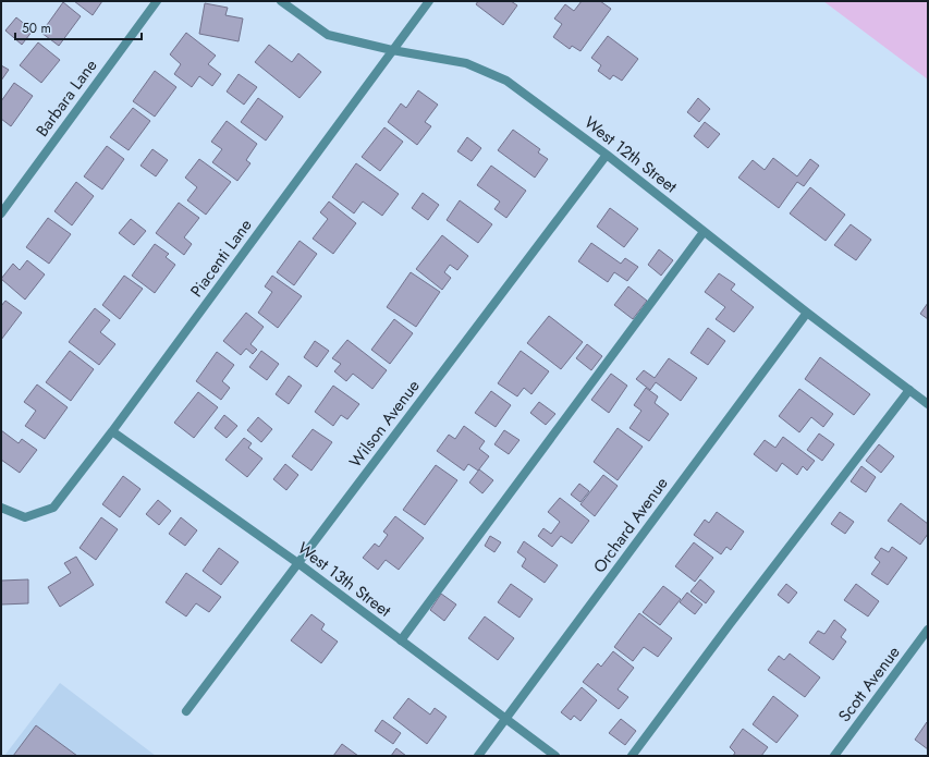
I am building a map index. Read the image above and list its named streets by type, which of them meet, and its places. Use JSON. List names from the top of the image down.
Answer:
{
  "streets": {
    "street": [
      "Barbara Lane",
      "West 12th Street",
      "Piacenti Lane",
      "Wilson Avenue",
      "Orchard Avenue",
      "West 13th Street",
      "Scott Avenue"
    ]
  },
  "crossings": [
    ["West 12th Street", "Piacenti Lane"],
    ["West 12th Street", "Wilson Avenue"],
    ["West 12th Street", "Orchard Avenue"],
    ["Piacenti Lane", "West 13th Street"],
    ["Wilson Avenue", "West 13th Street"],
    ["Orchard Avenue", "West 13th Street"]
  ],
  "scale_bar": "50 m"
}
